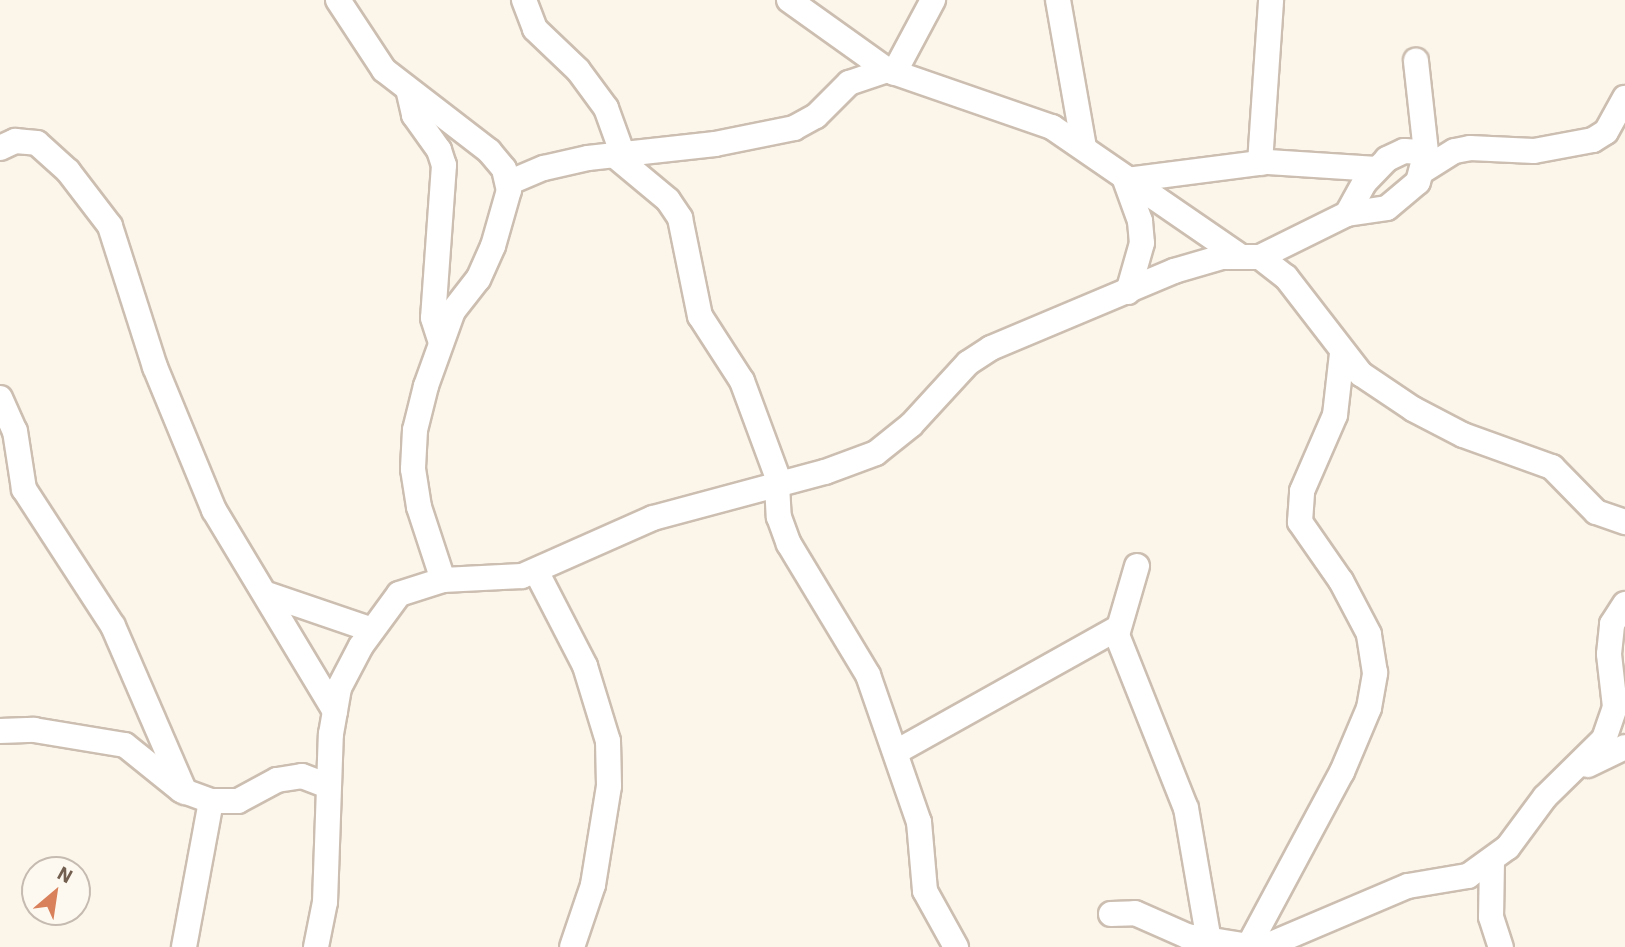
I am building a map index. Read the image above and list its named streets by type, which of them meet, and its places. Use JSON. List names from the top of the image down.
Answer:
{
  "north": "top right"
}
